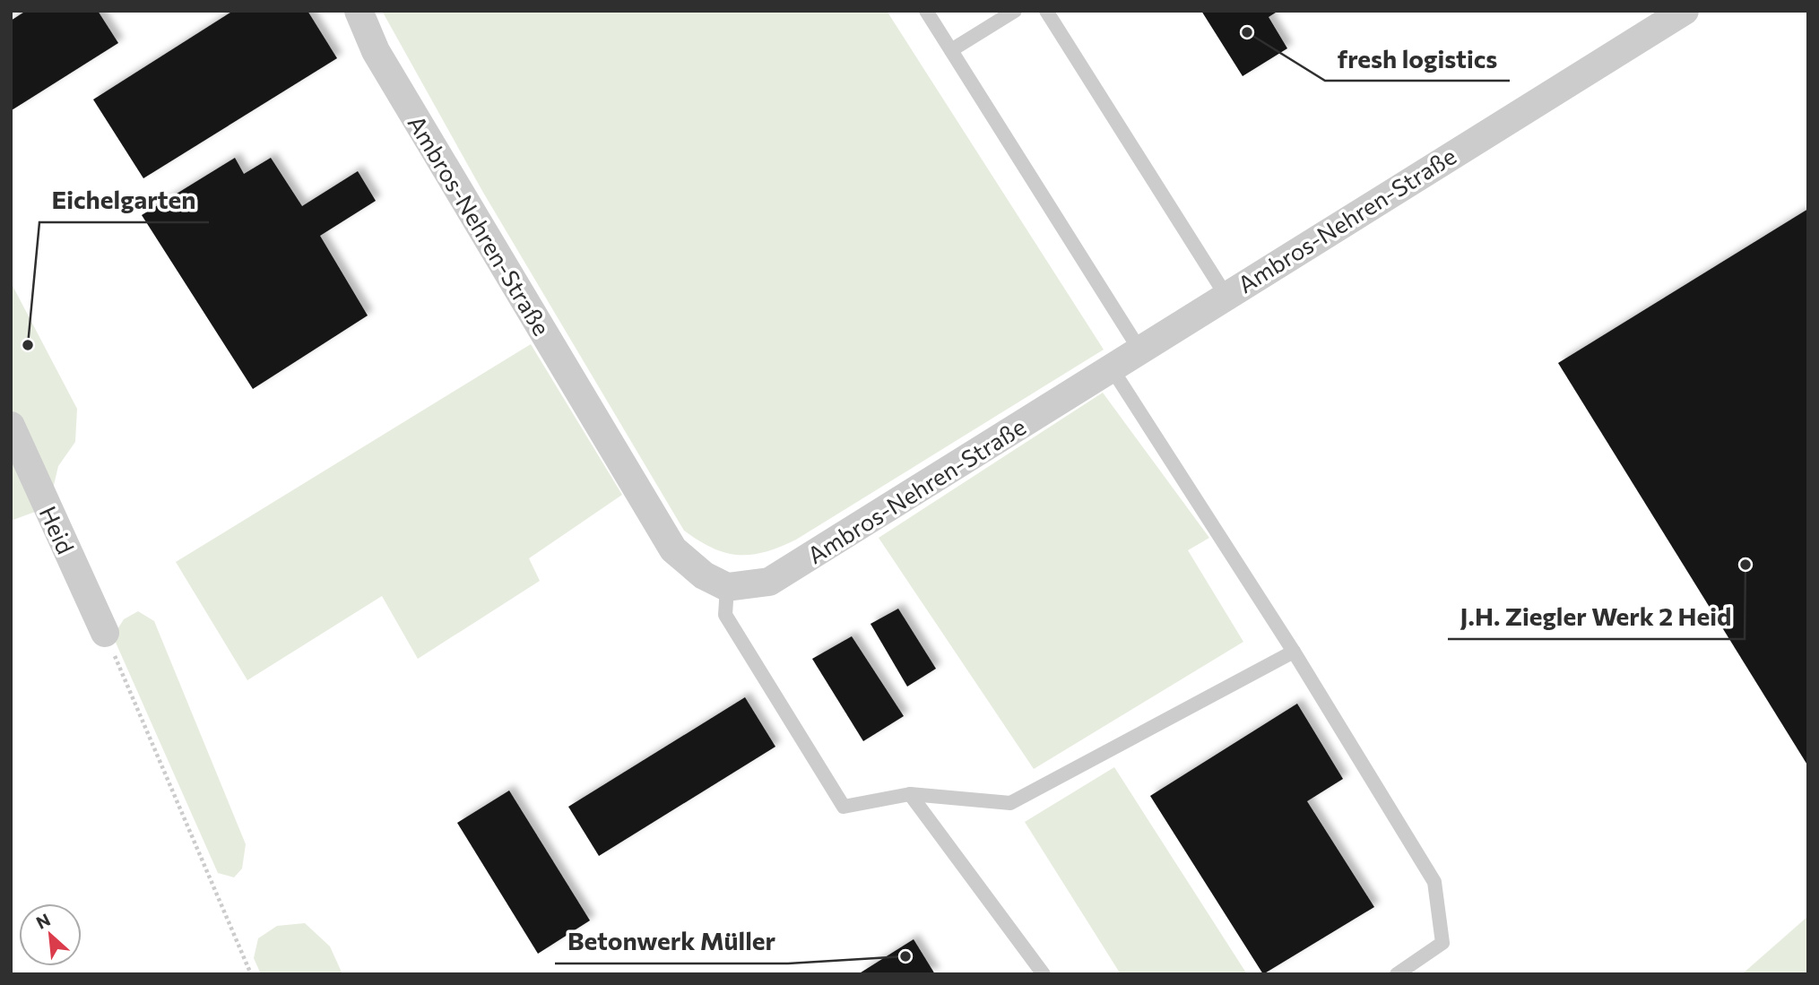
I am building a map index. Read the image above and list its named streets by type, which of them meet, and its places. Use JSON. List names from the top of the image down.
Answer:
{
  "streets": {
    "street": ["Ambros-Nehren-Straße", "Heid"]
  },
  "places": [
    "fresh logistics",
    "Eichelgarten",
    "J.H. Ziegler Werk 2 Heid",
    "Betonwerk Müller"
  ],
  "north": "top left"
}
